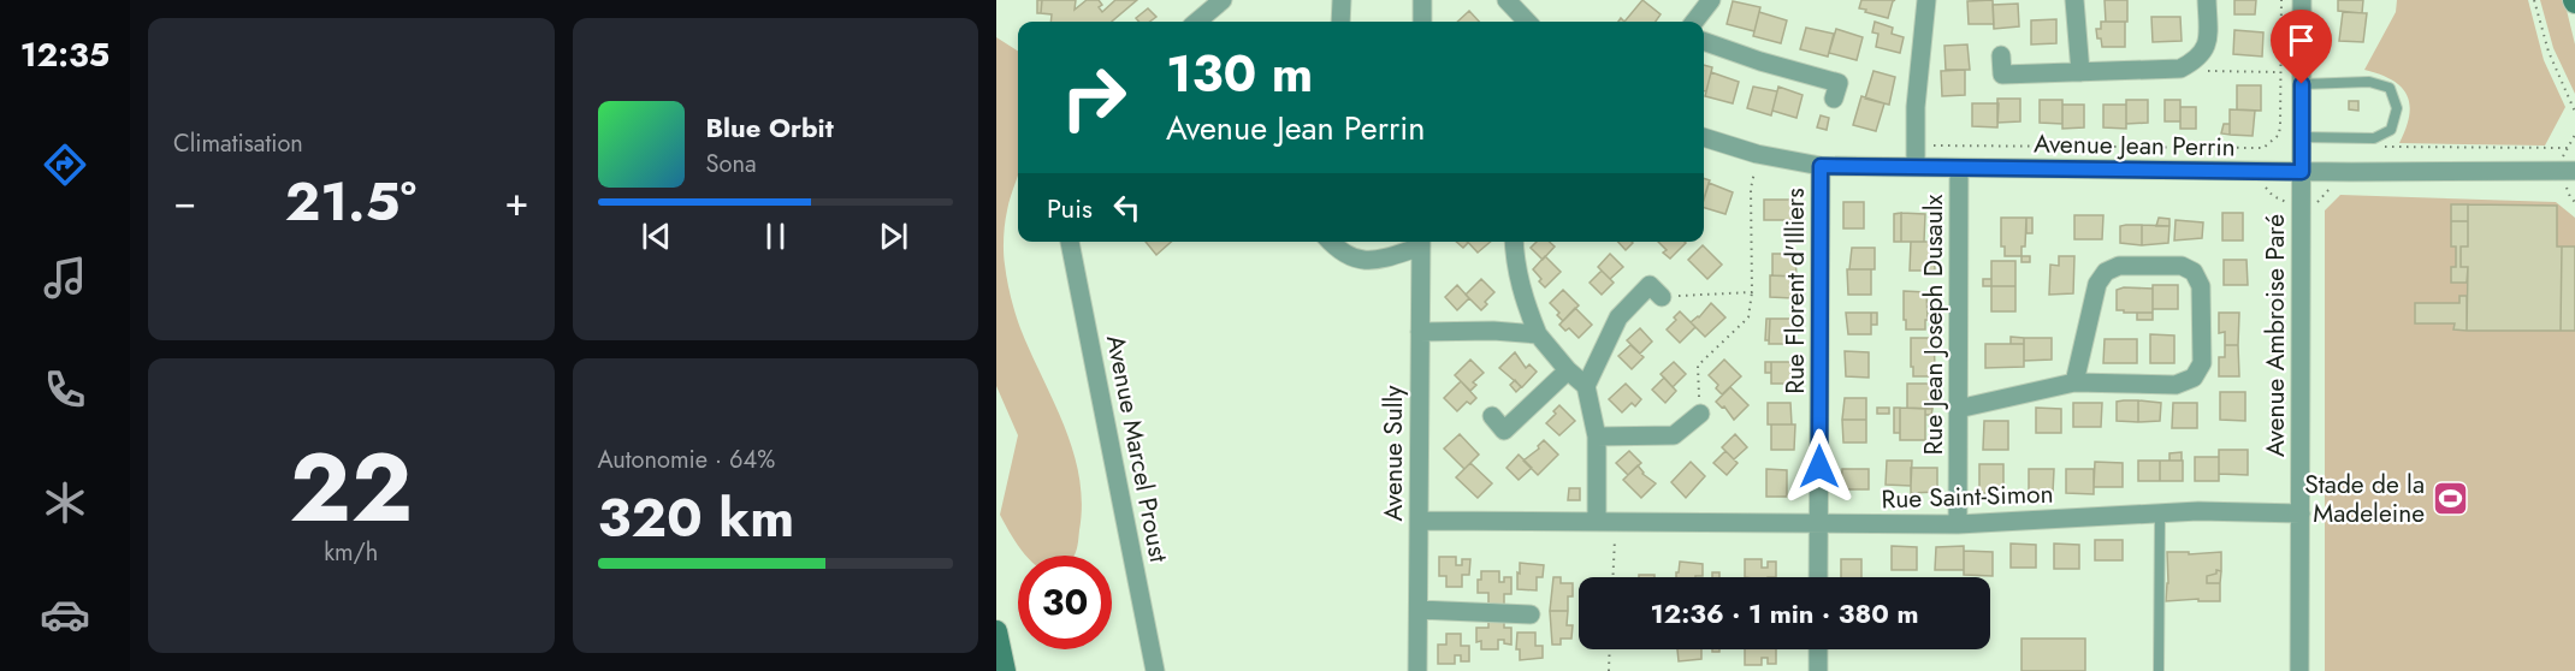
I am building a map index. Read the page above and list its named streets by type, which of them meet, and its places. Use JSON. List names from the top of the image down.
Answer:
{
  "streets": {
    "street": [
      "Avenue Jean Perrin",
      "Rue Florent d'Illiers",
      "Rue Jean Joseph Dusaulx",
      "Avenue Ambroise Paré",
      "Avenue Marcel Proust",
      "Avenue Sully",
      "Rue Saint-Simon"
    ]
  },
  "crossings": [
    ["Avenue Jean Perrin", "Rue Florent d'Illiers"],
    ["Avenue Jean Perrin", "Rue Jean Joseph Dusaulx"],
    ["Avenue Jean Perrin", "Avenue Ambroise Paré"],
    ["Rue Florent d'Illiers", "Rue Saint-Simon"],
    ["Rue Jean Joseph Dusaulx", "Rue Saint-Simon"],
    ["Avenue Ambroise Paré", "Rue Saint-Simon"],
    ["Avenue Sully", "Rue Saint-Simon"]
  ],
  "places": {
    "sports": ["Stade de la Madeleine"]
  },
  "page": {
    "tabs": "12:35",
    "tile": [
      "Climatisation",
      ["22", "km/h"],
      ["Autonomie · 64%", "320 km"]
    ],
    "turn": ["130 m", "Avenue Jean Perrin"],
    "song": ["Blue Orbit", "Sona"],
    "heat": ["−", "21.5°", "+"],
    "then": "Puis",
    "limit": "30",
    "trip": "12:36 · 1 min · 380 m"
  }
}
